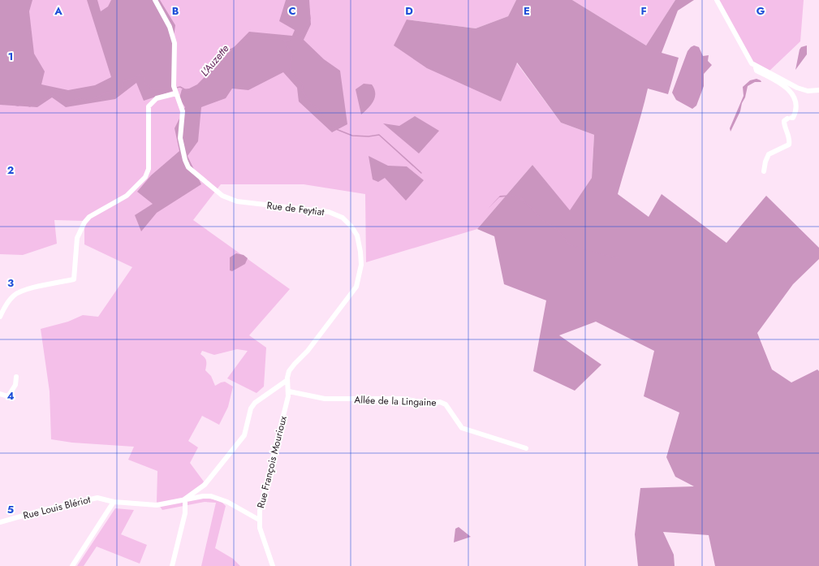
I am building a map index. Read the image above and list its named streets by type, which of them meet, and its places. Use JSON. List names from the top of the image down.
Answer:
{
  "streets": {
    "street": [
      "Rue de Feytiat",
      "Allée de la Lingaine",
      "Rue François Mourioux",
      "Rue Louis Blériot"
    ]
  },
  "crossings": [
    ["Rue de Feytiat", "Rue François Mourioux"],
    ["Allée de la Lingaine", "Rue François Mourioux"],
    ["Rue François Mourioux", "Rue Louis Blériot"]
  ],
  "water": ["L'Auzette"],
  "grid": {
    "columns": [
      "A",
      "B",
      "C",
      "D",
      "E",
      "F",
      "G"
    ],
    "rows": [
      "1",
      "2",
      "3",
      "4",
      "5"
    ]
  }
}
